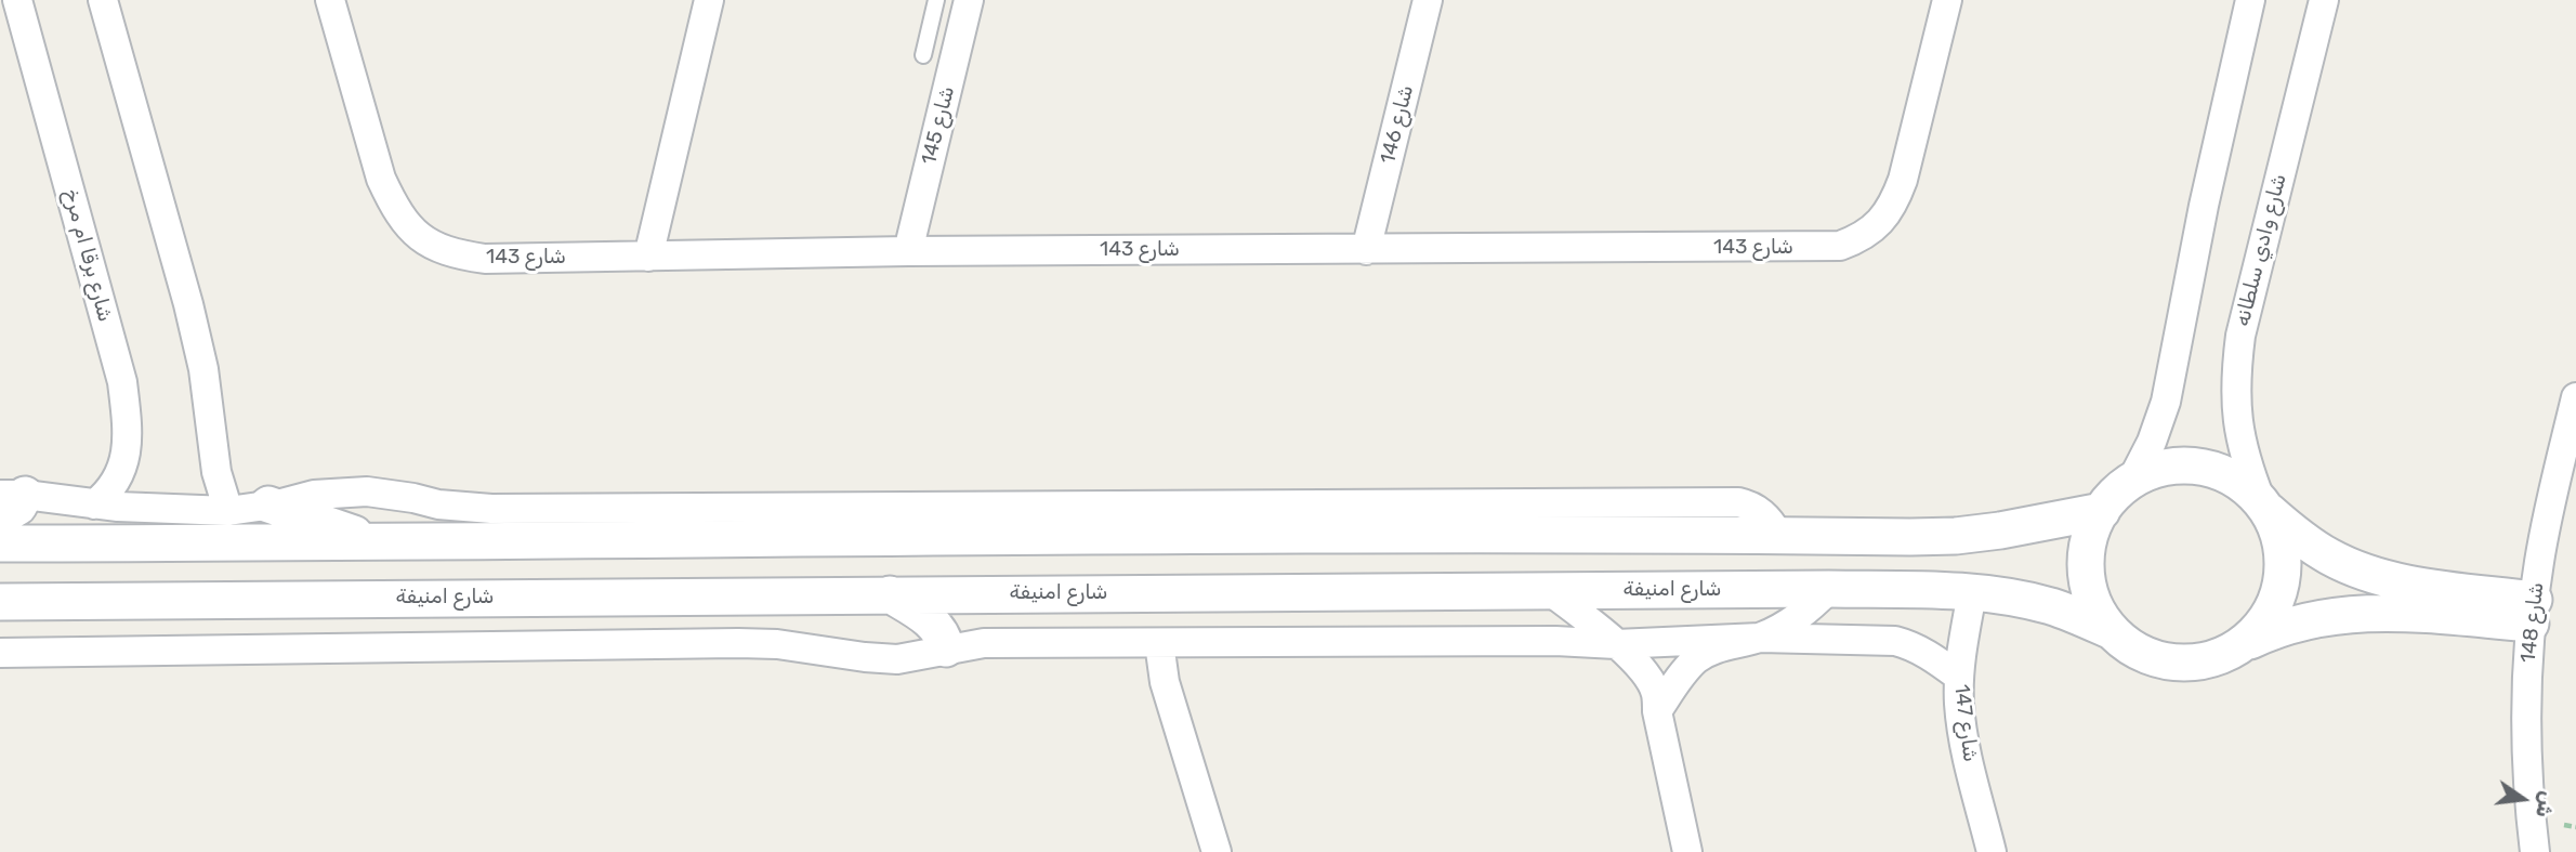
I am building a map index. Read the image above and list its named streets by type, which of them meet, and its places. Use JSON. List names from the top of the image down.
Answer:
{
  "streets": {
    "street": [
      "شارع 146",
      "شارع 145",
      "شارع 143",
      "شارع وادي سلطانه",
      "شارع برقا ام مرخ",
      "شارع امنيفة",
      "شارع 148",
      "شارع 147"
    ]
  },
  "crossings": [
    ["شارع 146", "شارع 143"],
    ["شارع 145", "شارع 143"],
    ["شارع وادي سلطانه", "شارع امنيفة"],
    ["شارع امنيفة", "شارع 147"]
  ],
  "north": "right"
}
